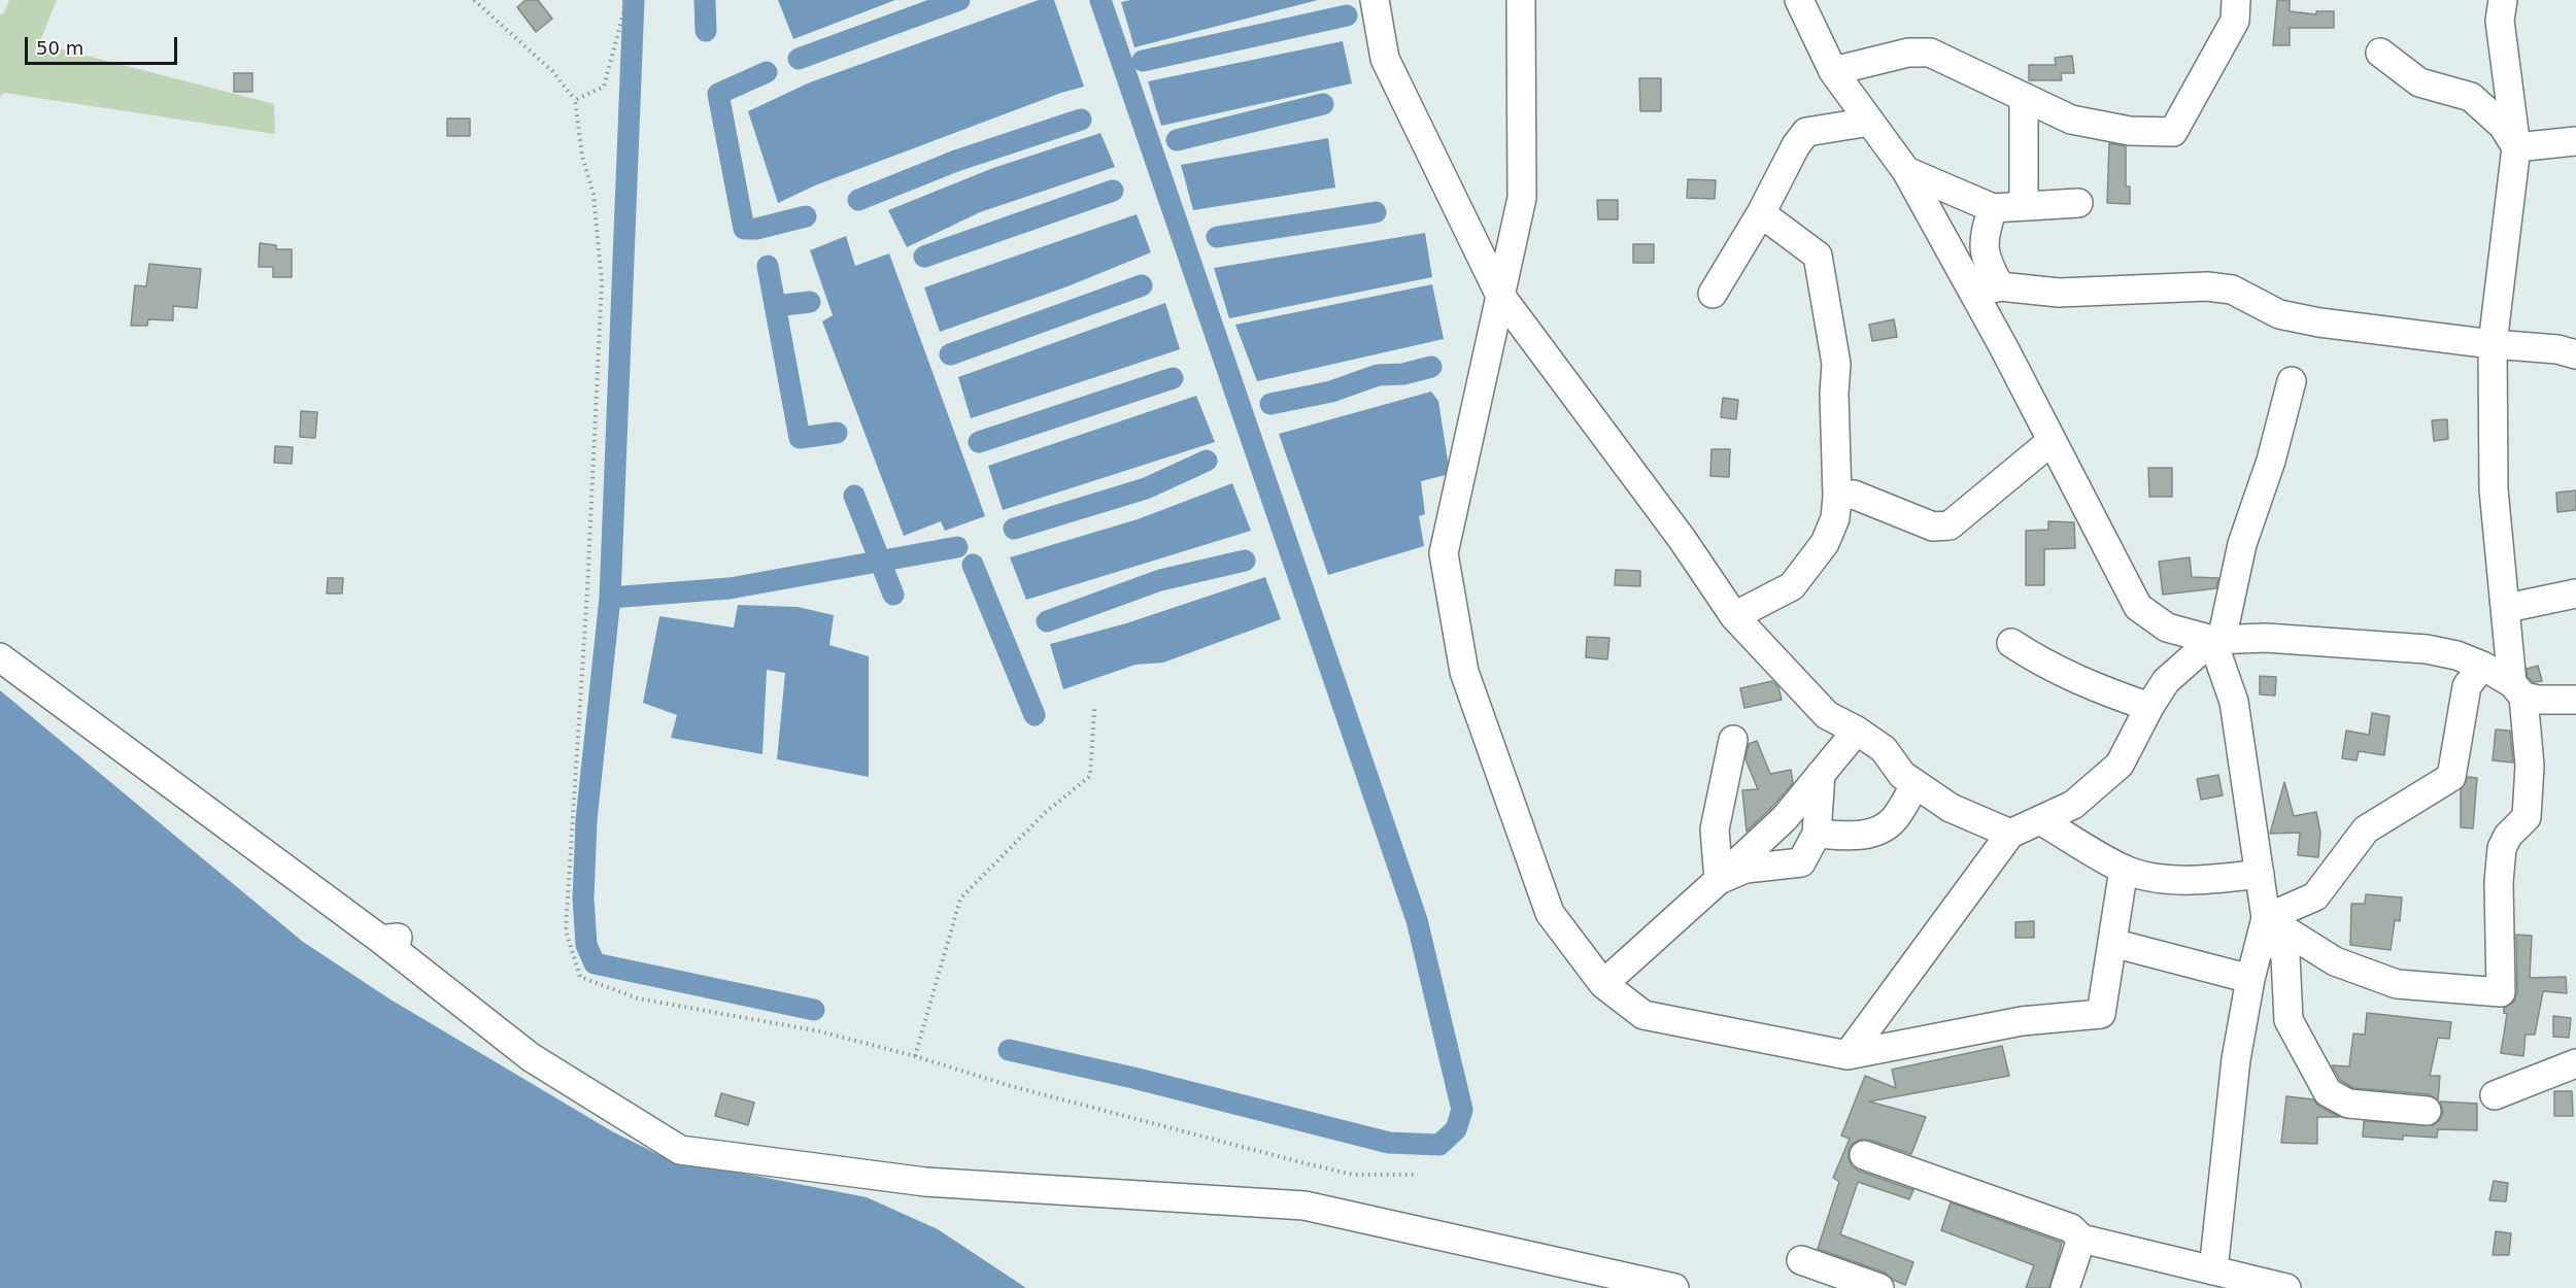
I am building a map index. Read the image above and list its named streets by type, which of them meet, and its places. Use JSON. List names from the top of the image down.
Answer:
{
  "scale_bar": "50 m"
}
